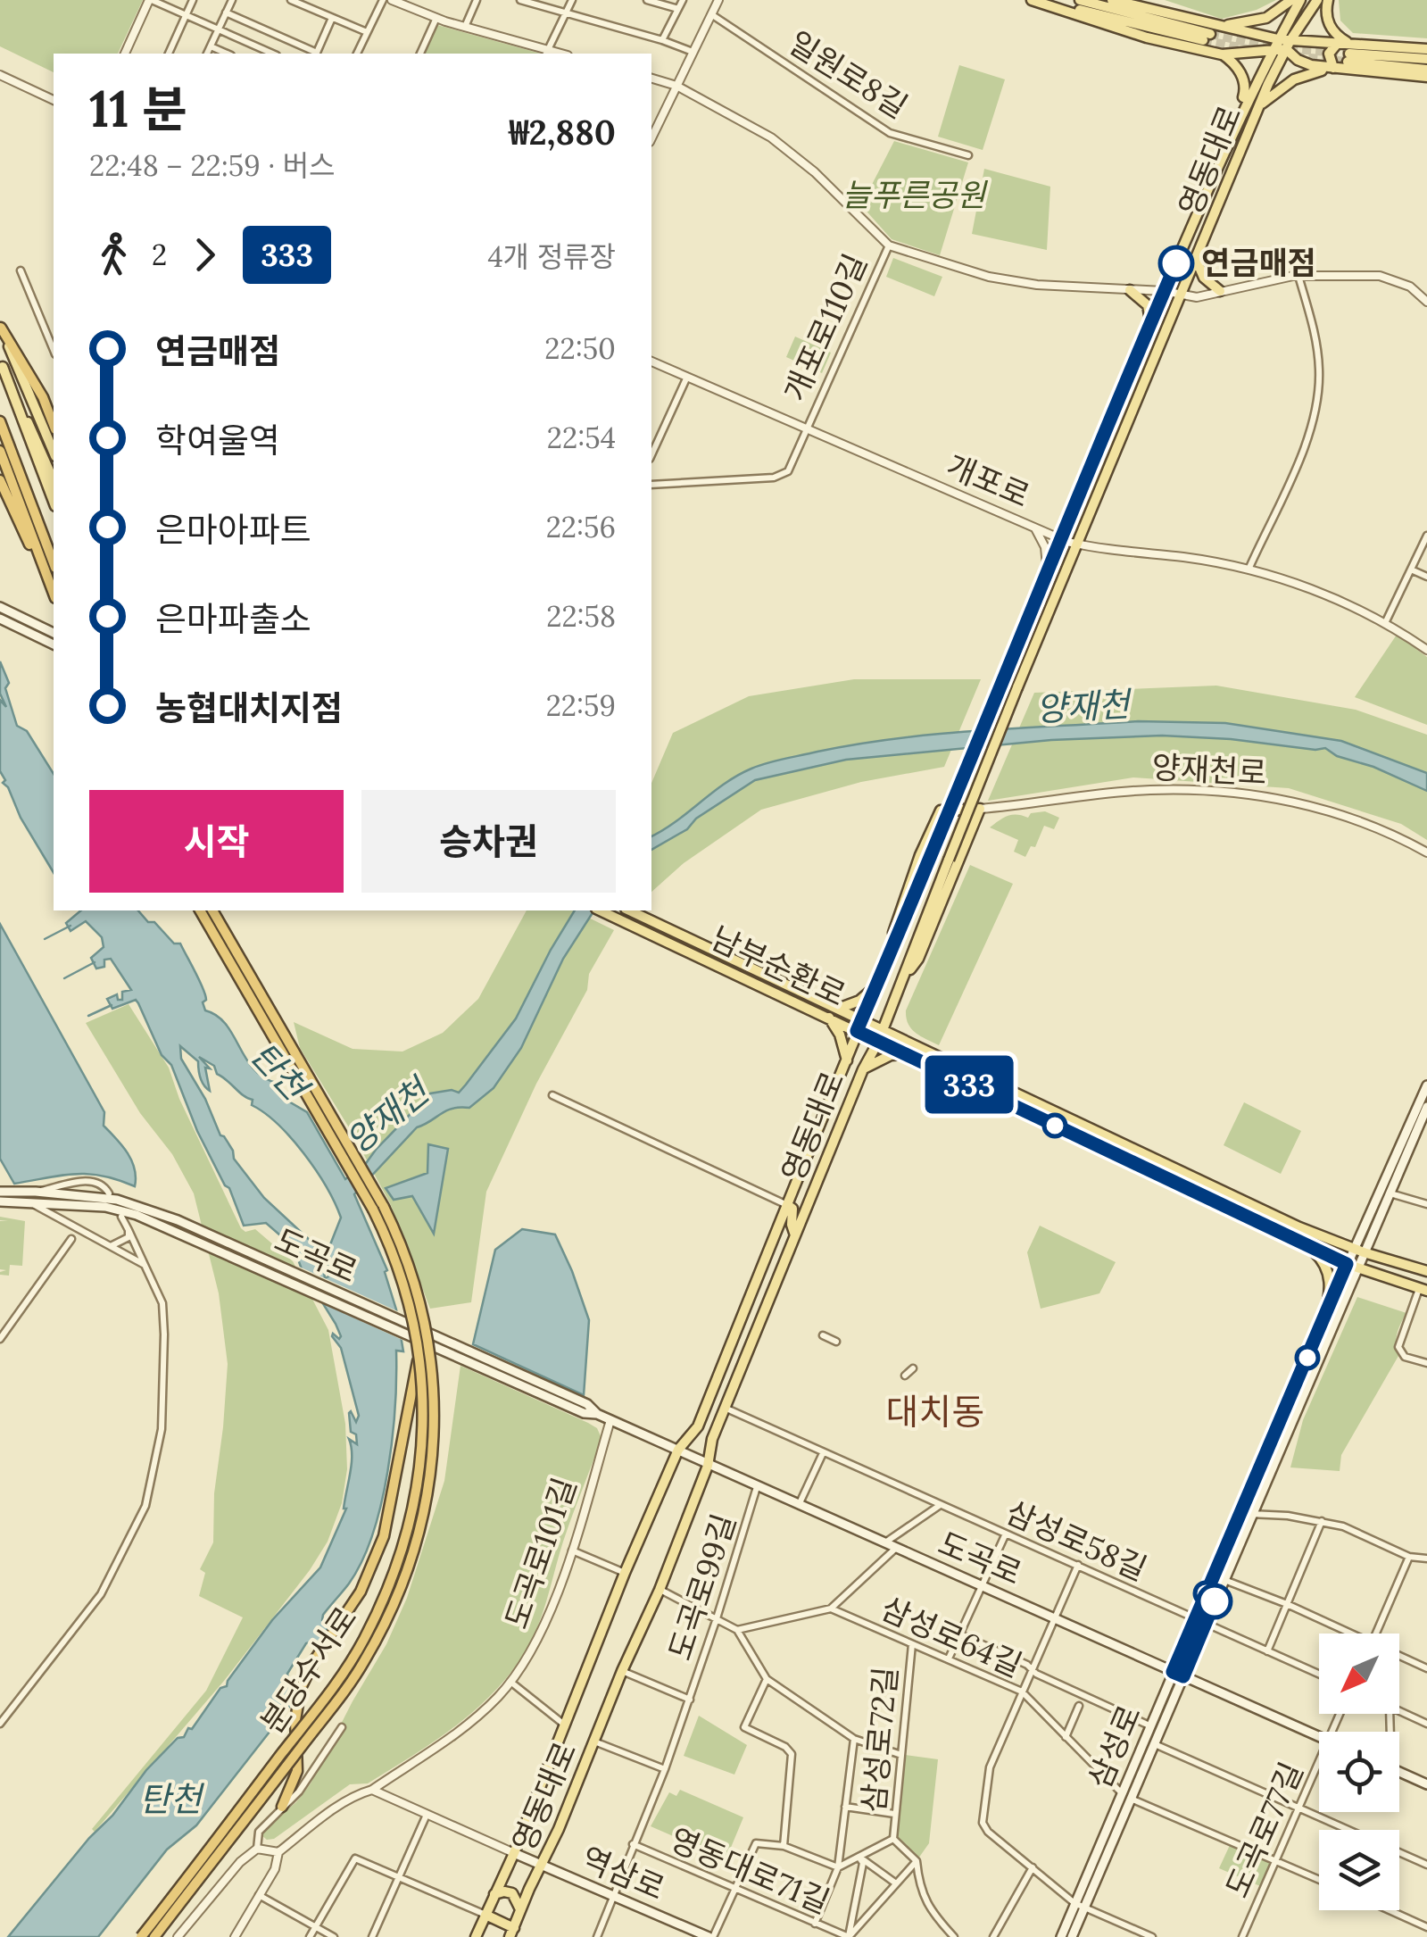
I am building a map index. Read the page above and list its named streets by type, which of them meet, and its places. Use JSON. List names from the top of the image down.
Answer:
{
  "streets": {
    "highway": ["분당수서로"],
    "main road": [
      "영동대로",
      "남부순환로",
      "도곡로",
      "삼성로",
      "역삼로"
    ],
    "street": [
      "일원로8길",
      "개포로110길",
      "개포로",
      "양재천로",
      "삼성로58길",
      "도곡로101길",
      "도곡로99길",
      "삼성로64길",
      "삼성로72길",
      "도곡로77길",
      "영동대로71길"
    ]
  },
  "crossings": [
    ["영동대로", "개포로"],
    ["영동대로", "남부순환로"],
    ["영동대로", "도곡로"],
    ["영동대로", "삼성로58길"],
    ["영동대로", "도곡로101길"],
    ["영동대로", "역삼로"],
    ["개포로110길", "개포로"],
    ["남부순환로", "삼성로"],
    ["도곡로", "도곡로101길"],
    ["도곡로", "도곡로99길"],
    ["도곡로", "삼성로"],
    ["삼성로58길", "삼성로"],
    ["도곡로101길", "역삼로"],
    ["도곡로99길", "영동대로71길"],
    ["도곡로99길", "역삼로"],
    ["삼성로64길", "삼성로72길"],
    ["삼성로64길", "삼성로"]
  ],
  "districts": ["대치동"],
  "water": ["양재천", "탄천"],
  "parks": ["늘푸른공원"],
  "places": ["연금매점"],
  "lines": ["bus line 333"],
  "north": "bottom left",
  "page": {
    "on_map": "333",
    "heading": ["11 분", "22:48 – 22:59 · 버스", "₩2,880"],
    "legs": ["2", "333", "4개 정류장"],
    "list": [
      {
        "name": "연금매점",
        "value": "22:50"
      },
      {
        "name": "학여울역",
        "value": "22:54"
      },
      {
        "name": "은마아파트",
        "value": "22:56"
      },
      {
        "name": "은마파출소",
        "value": "22:58"
      },
      {
        "name": "농협대치지점",
        "value": "22:59"
      }
    ],
    "buttons": ["시작", "승차권"]
  }
}
